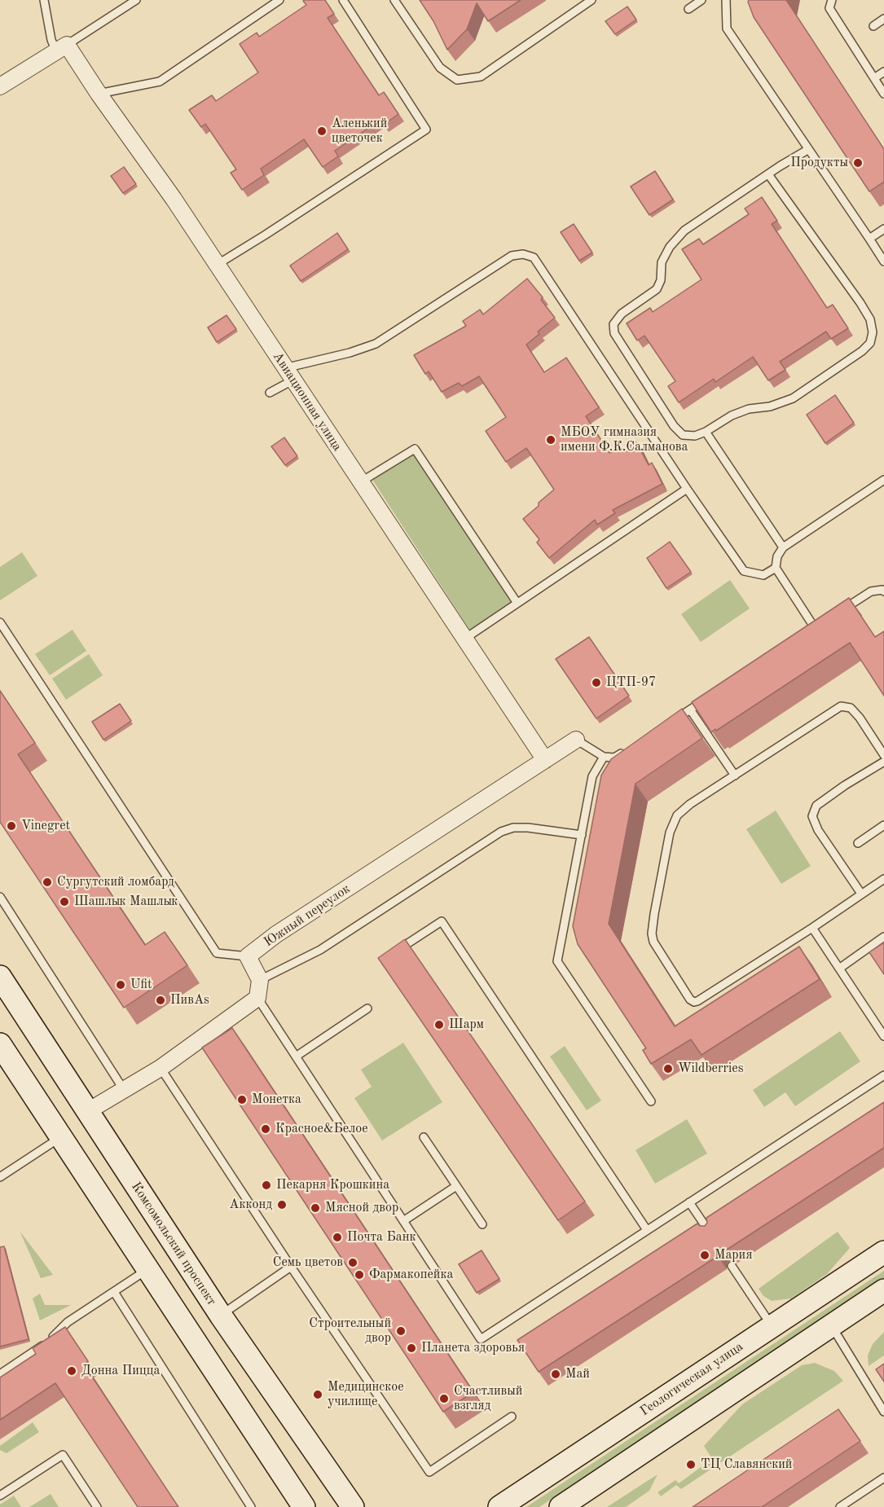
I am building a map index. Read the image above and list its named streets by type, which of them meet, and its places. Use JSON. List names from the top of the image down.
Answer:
{
  "streets": {
    "main road": ["Комсомольский проспект", "Геологическая улица"],
    "street": ["Авиационная улица", "Южный переулок"]
  },
  "crossings": [
    ["Авиационная улица", "Южный переулок"]
  ],
  "places": [
    "Аленький цветочек",
    "Продукты",
    "МБОУ гимназия имени Ф.К.Салманова",
    "ЦТП-97",
    "Vinegret",
    "Сургутский ломбард",
    "Шашлык Машлык",
    "Ufit",
    "ПивAs",
    "Шарм",
    "Wildberries",
    "Монетка",
    "Красное&Белое",
    "Пекарня Крошкина",
    "Акконд",
    "Мясной двор",
    "Почта Банк",
    "Мария",
    "Семь цветов",
    "Фармакопейка",
    "Строительный двор",
    "Планета здоровья",
    "Донна Пицца",
    "Май",
    "Медицинское училище",
    "Счастливый взгляд",
    "ТЦ Славянский"
  ]
}
